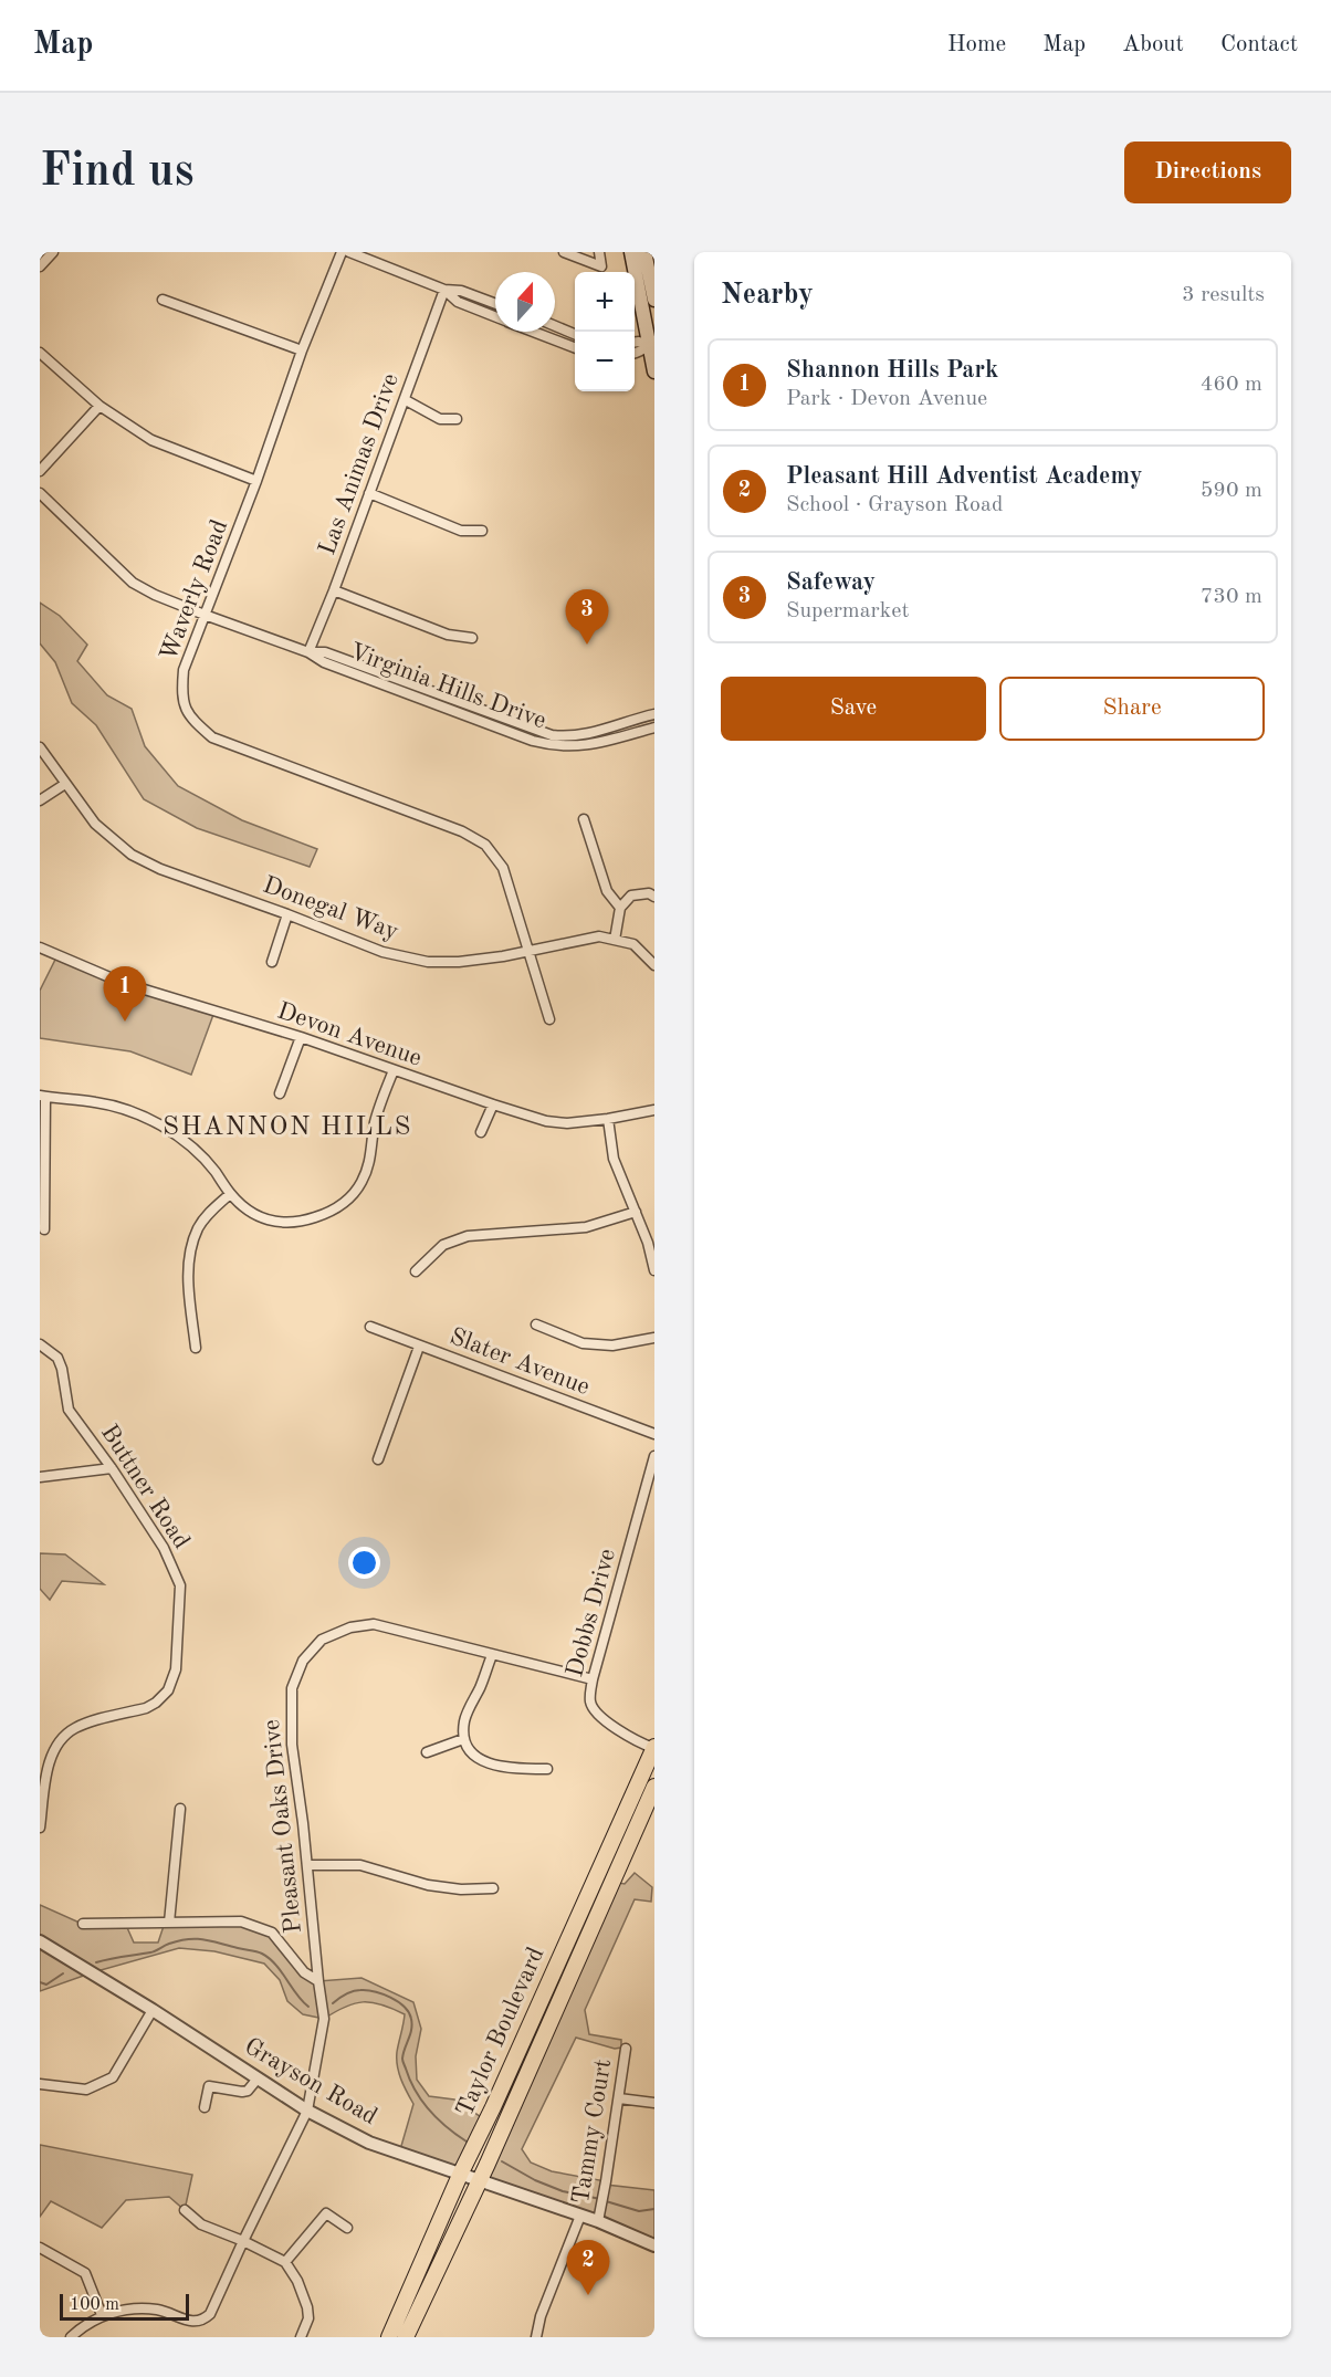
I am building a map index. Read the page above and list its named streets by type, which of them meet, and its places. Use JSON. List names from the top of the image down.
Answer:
{
  "streets": {
    "main road": ["Taylor Boulevard"],
    "street": [
      "Las Animas Drive",
      "Waverly Road",
      "Virginia Hills Drive",
      "Donegal Way",
      "Devon Avenue",
      "Slater Avenue",
      "Buttner Road",
      "Dobbs Drive",
      "Pleasant Oaks Drive",
      "Grayson Road",
      "Tammy Court"
    ]
  },
  "crossings": [
    ["Las Animas Drive", "Virginia Hills Drive"],
    ["Waverly Road", "Virginia Hills Drive"],
    ["Waverly Road", "Donegal Way"],
    ["Dobbs Drive", "Pleasant Oaks Drive"],
    ["Dobbs Drive", "Taylor Boulevard"],
    ["Pleasant Oaks Drive", "Grayson Road"],
    ["Taylor Boulevard", "Grayson Road"],
    ["Grayson Road", "Tammy Court"]
  ],
  "districts": ["SHANNON HILLS"],
  "scale_bar": "100 m",
  "north": "top",
  "page": {
    "header": "Map",
    "nav": [
      "Home",
      "Map",
      "About",
      "Contact"
    ],
    "buttons": [
      "Directions",
      ["Save", "Share"]
    ],
    "title": "Find us",
    "heading": ["Nearby", "3 results"],
    "map_buttons": ["+", "−"],
    "list": [
      {
        "mark": "1",
        "name": "Shannon Hills Park",
        "note": "Park · Devon Avenue",
        "value": "460 m"
      },
      {
        "mark": "2",
        "name": "Pleasant Hill Adventist Academy",
        "note": "School · Grayson Road",
        "value": "590 m"
      },
      {
        "mark": "3",
        "name": "Safeway",
        "note": "Supermarket",
        "value": "730 m"
      }
    ],
    "pins": ["3", "1", "2"],
    "scale": "100 m"
  }
}
